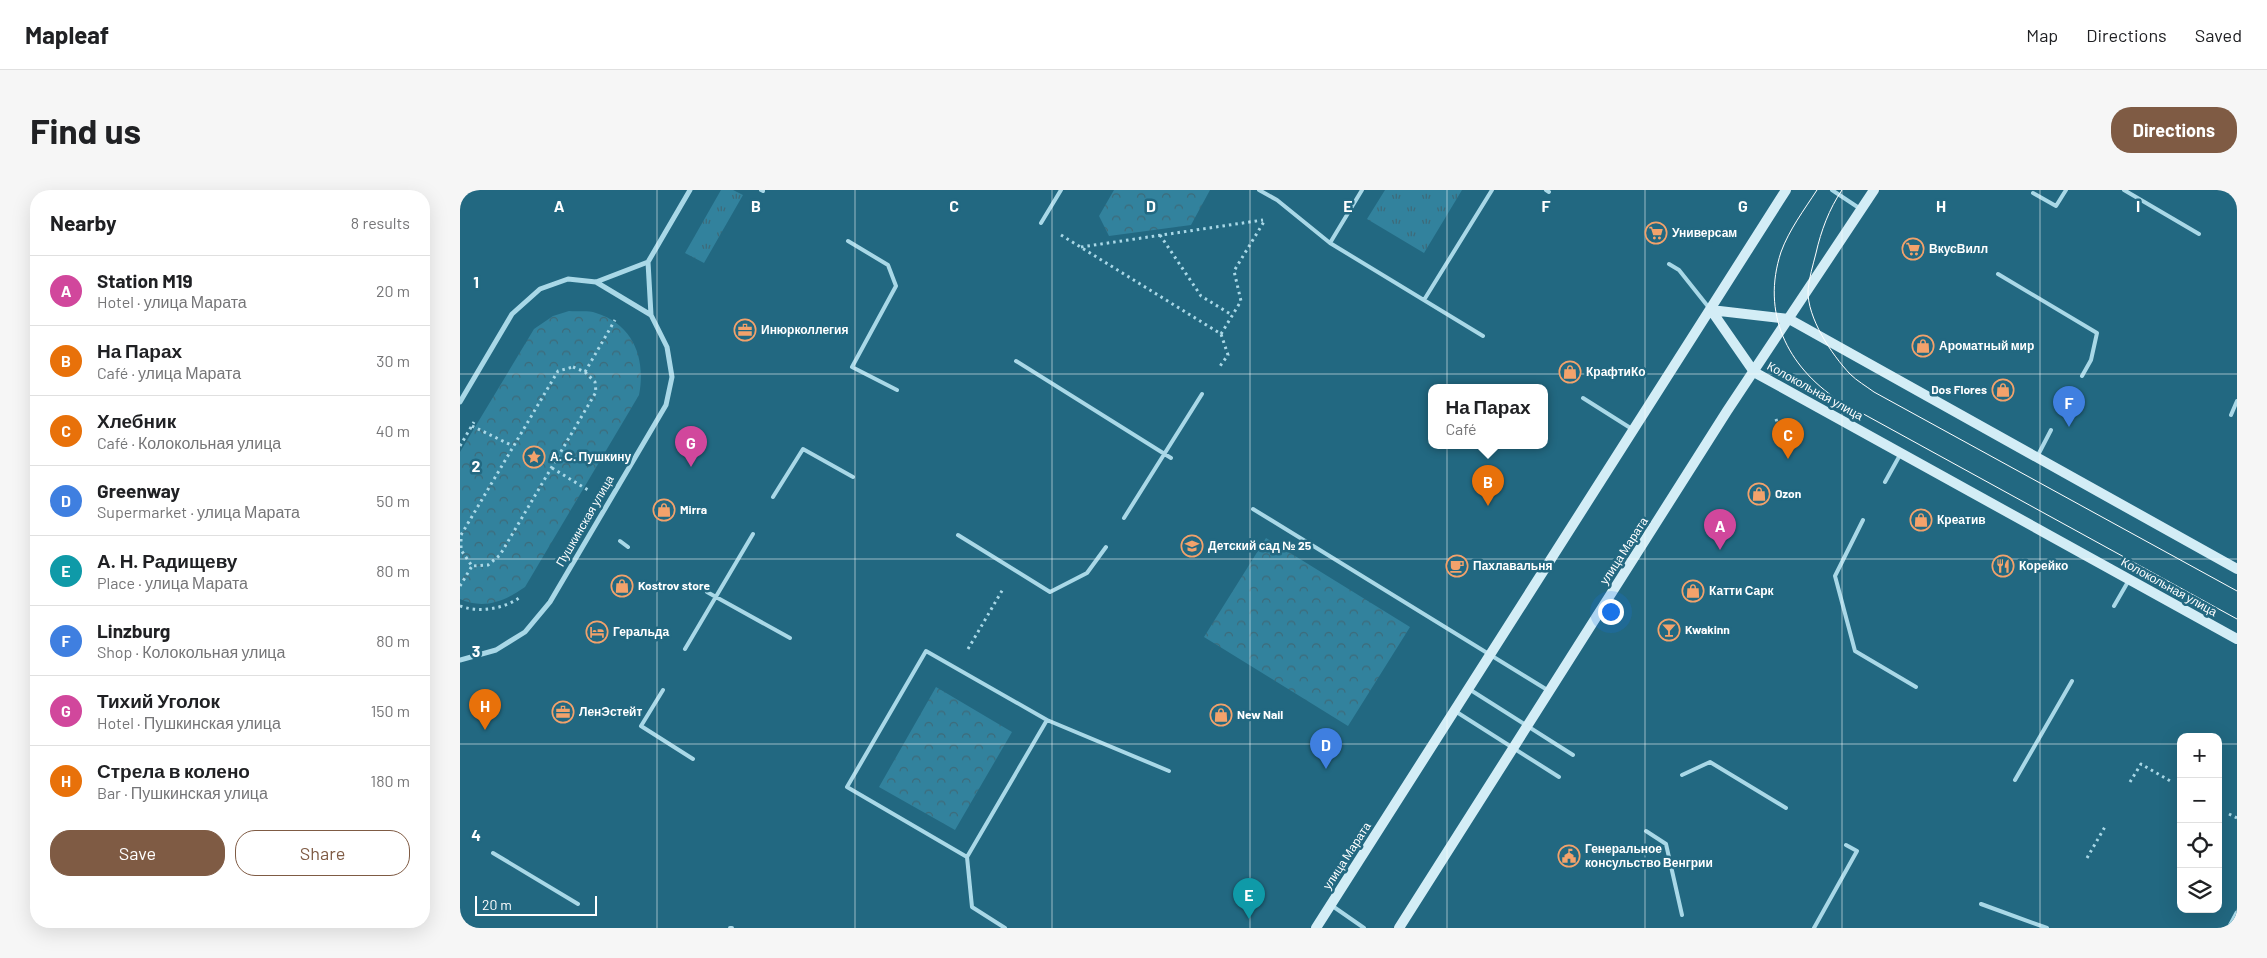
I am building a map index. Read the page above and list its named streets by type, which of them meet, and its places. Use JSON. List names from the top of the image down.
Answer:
{
  "streets": {
    "street": ["Колокольная улица", "Пушкинская улица", "улица Марата"]
  },
  "crossings": [
    ["Колокольная улица", "улица Марата"]
  ],
  "places": {
    "supermarket": ["Универсам", "ВкусВилл"],
    "office": ["Инюрколлегия", "ЛенЭстейт"],
    "shop": [
      "Ароматный мир",
      "КрафтиКо",
      "Dos Flores",
      "Ozon",
      "Mirra",
      "Креатив",
      "Kostrov store",
      "Катти Сарк",
      "New Nail"
    ],
    "place": ["А. С. Пушкину"],
    "school or university": ["Детский сад № 25"],
    "cafe": ["Пахлавальня"],
    "restaurant": ["Корейко"],
    "bar": ["Kwakinn"],
    "hotel": ["Геральда"],
    "public building": ["Генеральное консульство Венгрии"]
  },
  "scale_bar": "20 m",
  "page": {
    "header": "Mapleaf",
    "nav": ["Map", "Directions", "Saved"],
    "buttons": [
      "Directions",
      ["Save", "Share"]
    ],
    "title": "Find us",
    "heading": ["Nearby", "8 results"],
    "list": [
      {
        "mark": "A",
        "name": "Station M19",
        "note": "Hotel · улица Марата",
        "value": "20 m"
      },
      {
        "mark": "B",
        "name": "На Парах",
        "note": "Café · улица Марата",
        "value": "30 m"
      },
      {
        "mark": "C",
        "name": "Хлебник",
        "note": "Café · Колокольная улица",
        "value": "40 m"
      },
      {
        "mark": "D",
        "name": "Greenway",
        "note": "Supermarket · улица Марата",
        "value": "50 m"
      },
      {
        "mark": "E",
        "name": "А. Н. Радищеву",
        "note": "Place · улица Марата",
        "value": "80 m"
      },
      {
        "mark": "F",
        "name": "Linzburg",
        "note": "Shop · Колокольная улица",
        "value": "80 m"
      },
      {
        "mark": "G",
        "name": "Тихий Уголок",
        "note": "Hotel · Пушкинская улица",
        "value": "150 m"
      },
      {
        "mark": "H",
        "name": "Стрела в колено",
        "note": "Bar · Пушкинская улица",
        "value": "180 m"
      }
    ],
    "popup": ["На Парах", "Café"],
    "pins": [
      "F",
      "C",
      "G",
      "B",
      "A",
      "H",
      "D",
      "E"
    ],
    "map_buttons": ["+", "−"],
    "scale": "20 m"
  },
  "grid": {
    "columns": [
      "A",
      "B",
      "C",
      "D",
      "E",
      "F",
      "G",
      "H",
      "I"
    ],
    "rows": [
      "1",
      "2",
      "3",
      "4"
    ]
  }
}
